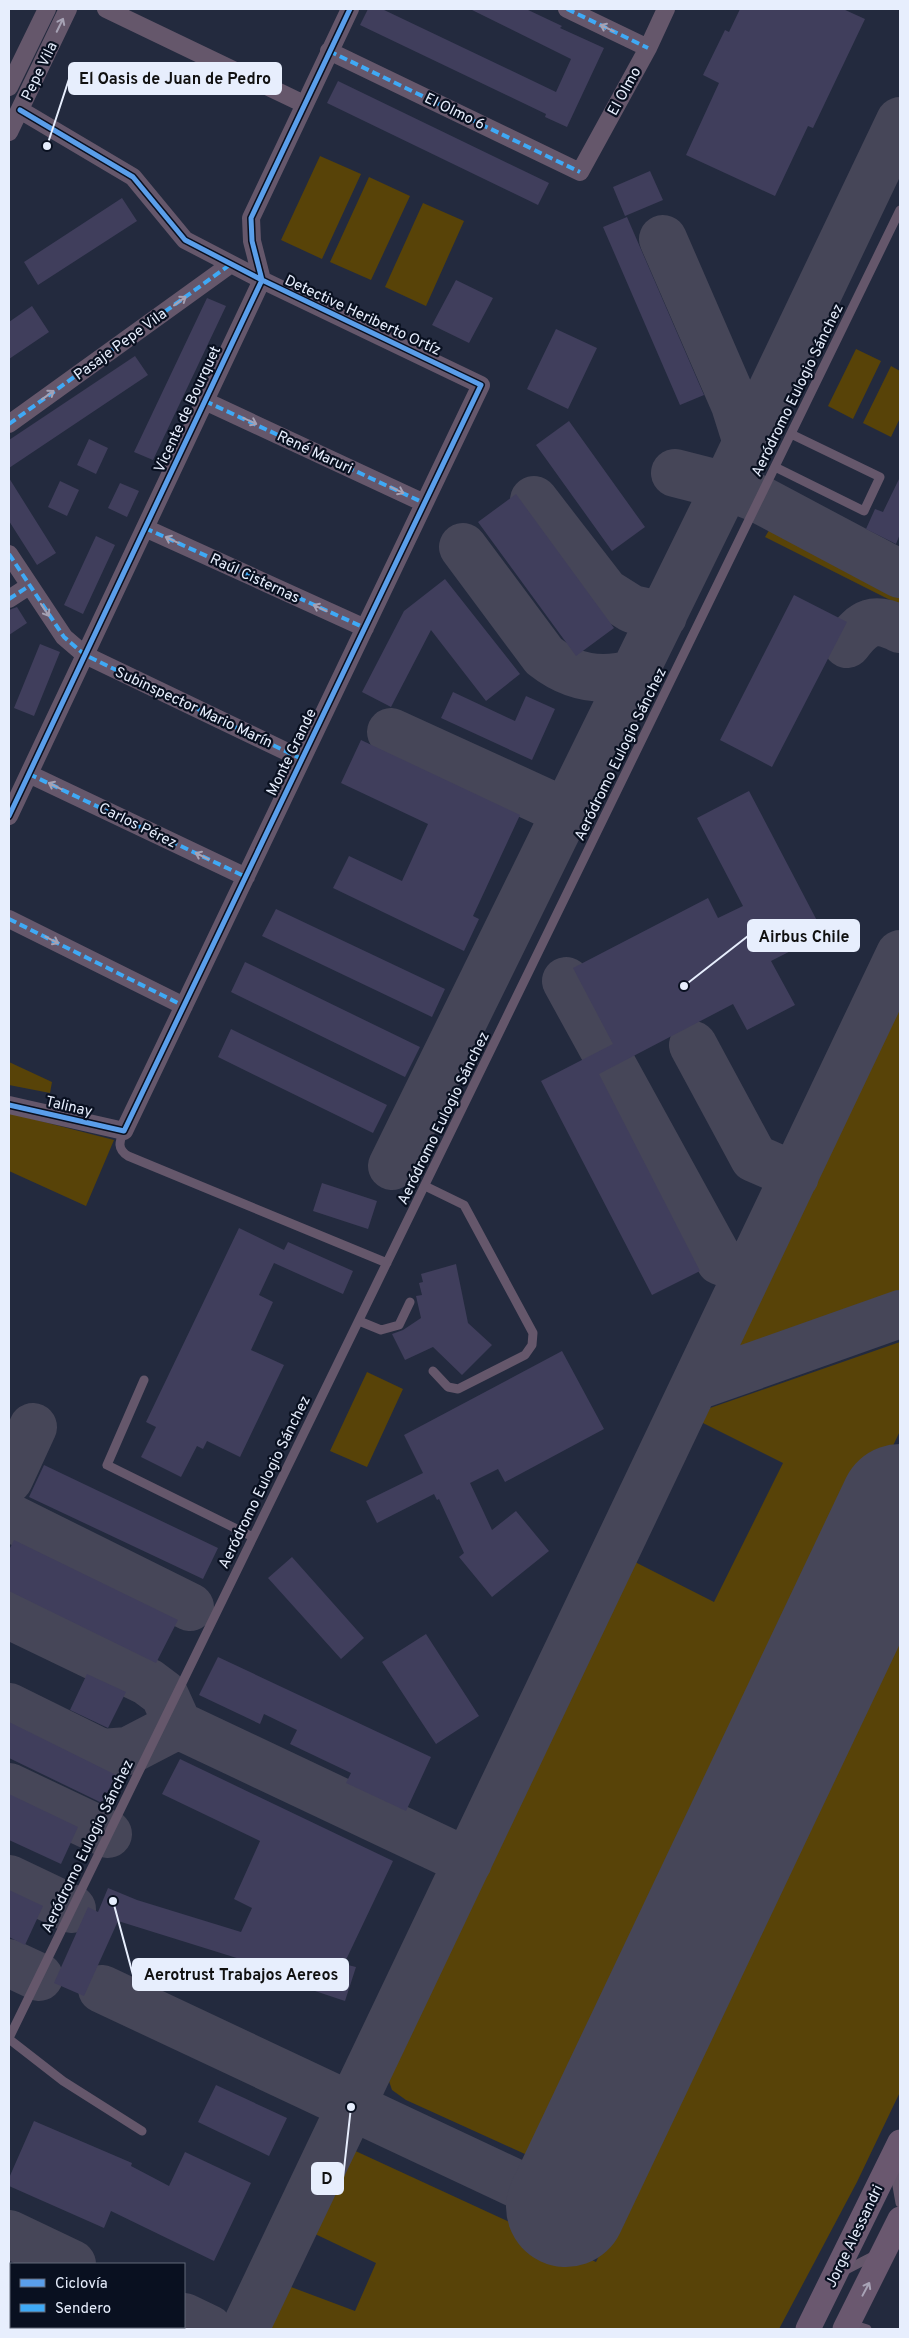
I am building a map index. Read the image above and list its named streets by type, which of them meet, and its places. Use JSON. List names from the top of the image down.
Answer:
{
  "streets": {
    "main road": ["Jorge Alessandri"],
    "street": [
      "Pepe Vila",
      "El Olmo",
      "El Olmo 6",
      "Detective Heriberto Ortíz",
      "Pasaje Pepe Vila",
      "Vicente de Bourquet",
      "René Maruri",
      "Raúl Cisternas",
      "Subinspector Mario Marín",
      "Monte Grande",
      "Carlos Pérez",
      "Talinay"
    ],
    "lane": ["Aeródromo Eulogio Sánchez"]
  },
  "crossings": [
    ["Pepe Vila", "Detective Heriberto Ortíz"],
    ["El Olmo", "El Olmo 6"],
    ["Detective Heriberto Ortíz", "Pasaje Pepe Vila"],
    ["Detective Heriberto Ortíz", "Vicente de Bourquet"],
    ["Detective Heriberto Ortíz", "Monte Grande"],
    ["Vicente de Bourquet", "René Maruri"],
    ["Vicente de Bourquet", "Raúl Cisternas"],
    ["Vicente de Bourquet", "Subinspector Mario Marín"],
    ["Vicente de Bourquet", "Carlos Pérez"],
    ["René Maruri", "Monte Grande"],
    ["Raúl Cisternas", "Monte Grande"],
    ["Subinspector Mario Marín", "Monte Grande"],
    ["Monte Grande", "Carlos Pérez"],
    ["Monte Grande", "Talinay"]
  ],
  "one_way": ["Pasaje Pepe Vila", "René Maruri", "Raúl Cisternas"],
  "places": [
    "El Oasis de Juan de Pedro",
    "Airbus Chile",
    "Aerotrust Trabajos Aereos",
    "D"
  ],
  "legend": ["Ciclovía", "Sendero"]
}
